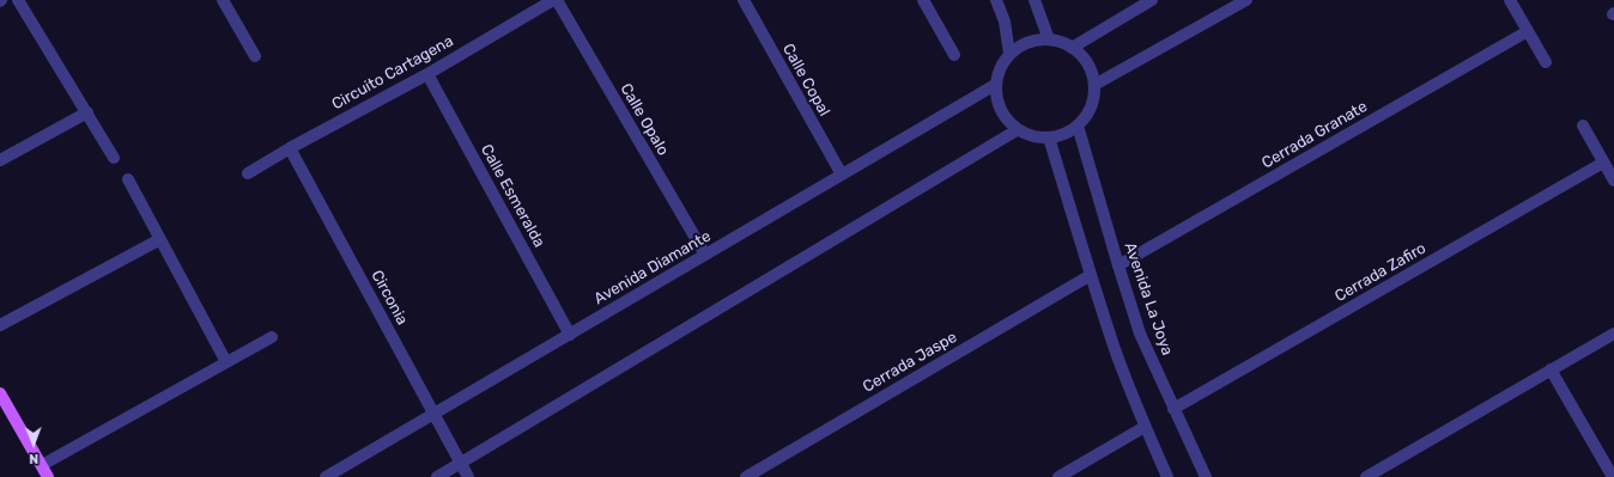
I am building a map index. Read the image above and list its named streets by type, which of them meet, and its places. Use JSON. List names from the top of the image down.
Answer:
{
  "streets": {
    "street": [
      "Circuito Cartagena",
      "Calle Copal",
      "Calle Opalo",
      "Cerrada Granate",
      "Calle Esmeralda",
      "Avenida Diamante",
      "Cerrada Zafiro",
      "Circonia",
      "Avenida La Joya",
      "Cerrada Jaspe"
    ]
  },
  "crossings": [
    ["Circuito Cartagena", "Calle Opalo"],
    ["Circuito Cartagena", "Calle Esmeralda"],
    ["Circuito Cartagena", "Circonia"],
    ["Calle Copal", "Avenida Diamante"],
    ["Calle Opalo", "Avenida Diamante"],
    ["Cerrada Granate", "Avenida La Joya"],
    ["Calle Esmeralda", "Avenida Diamante"],
    ["Avenida Diamante", "Circonia"],
    ["Avenida Diamante", "Avenida La Joya"],
    ["Cerrada Zafiro", "Avenida La Joya"]
  ],
  "north": "bottom"
}
